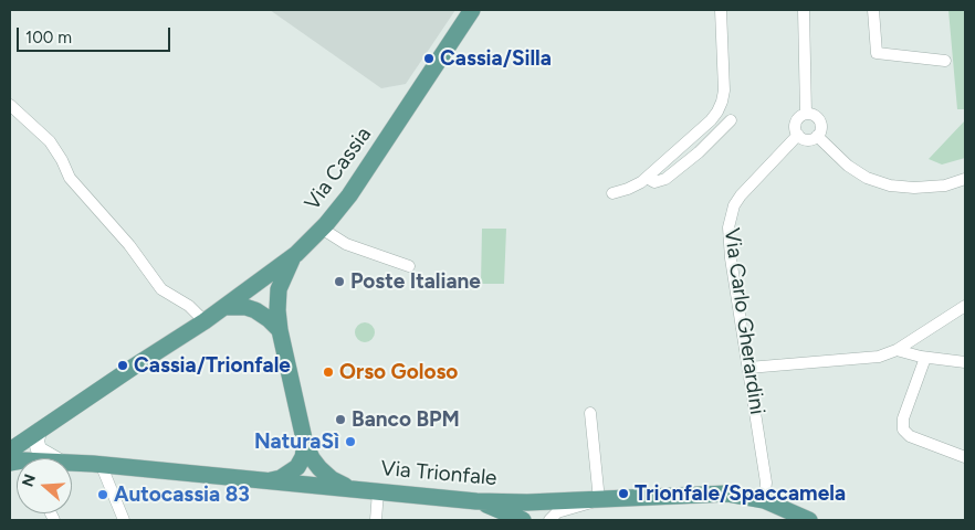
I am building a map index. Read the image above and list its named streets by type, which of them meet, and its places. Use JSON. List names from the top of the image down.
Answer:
{
  "streets": {
    "main road": ["Via Cassia", "Via Trionfale"],
    "street": ["Via Carlo Gherardini"]
  },
  "crossings": [
    ["Via Cassia", "Via Trionfale"],
    ["Via Carlo Gherardini", "Via Trionfale"]
  ],
  "places": [
    "Cassia/Silla",
    "Poste Italiane",
    "Cassia/Trionfale",
    "Orso Goloso",
    "Banco BPM",
    "NaturaSì",
    "Trionfale/Spaccamela",
    "Autocassia 83"
  ],
  "scale_bar": "100 m",
  "north": "left"
}
